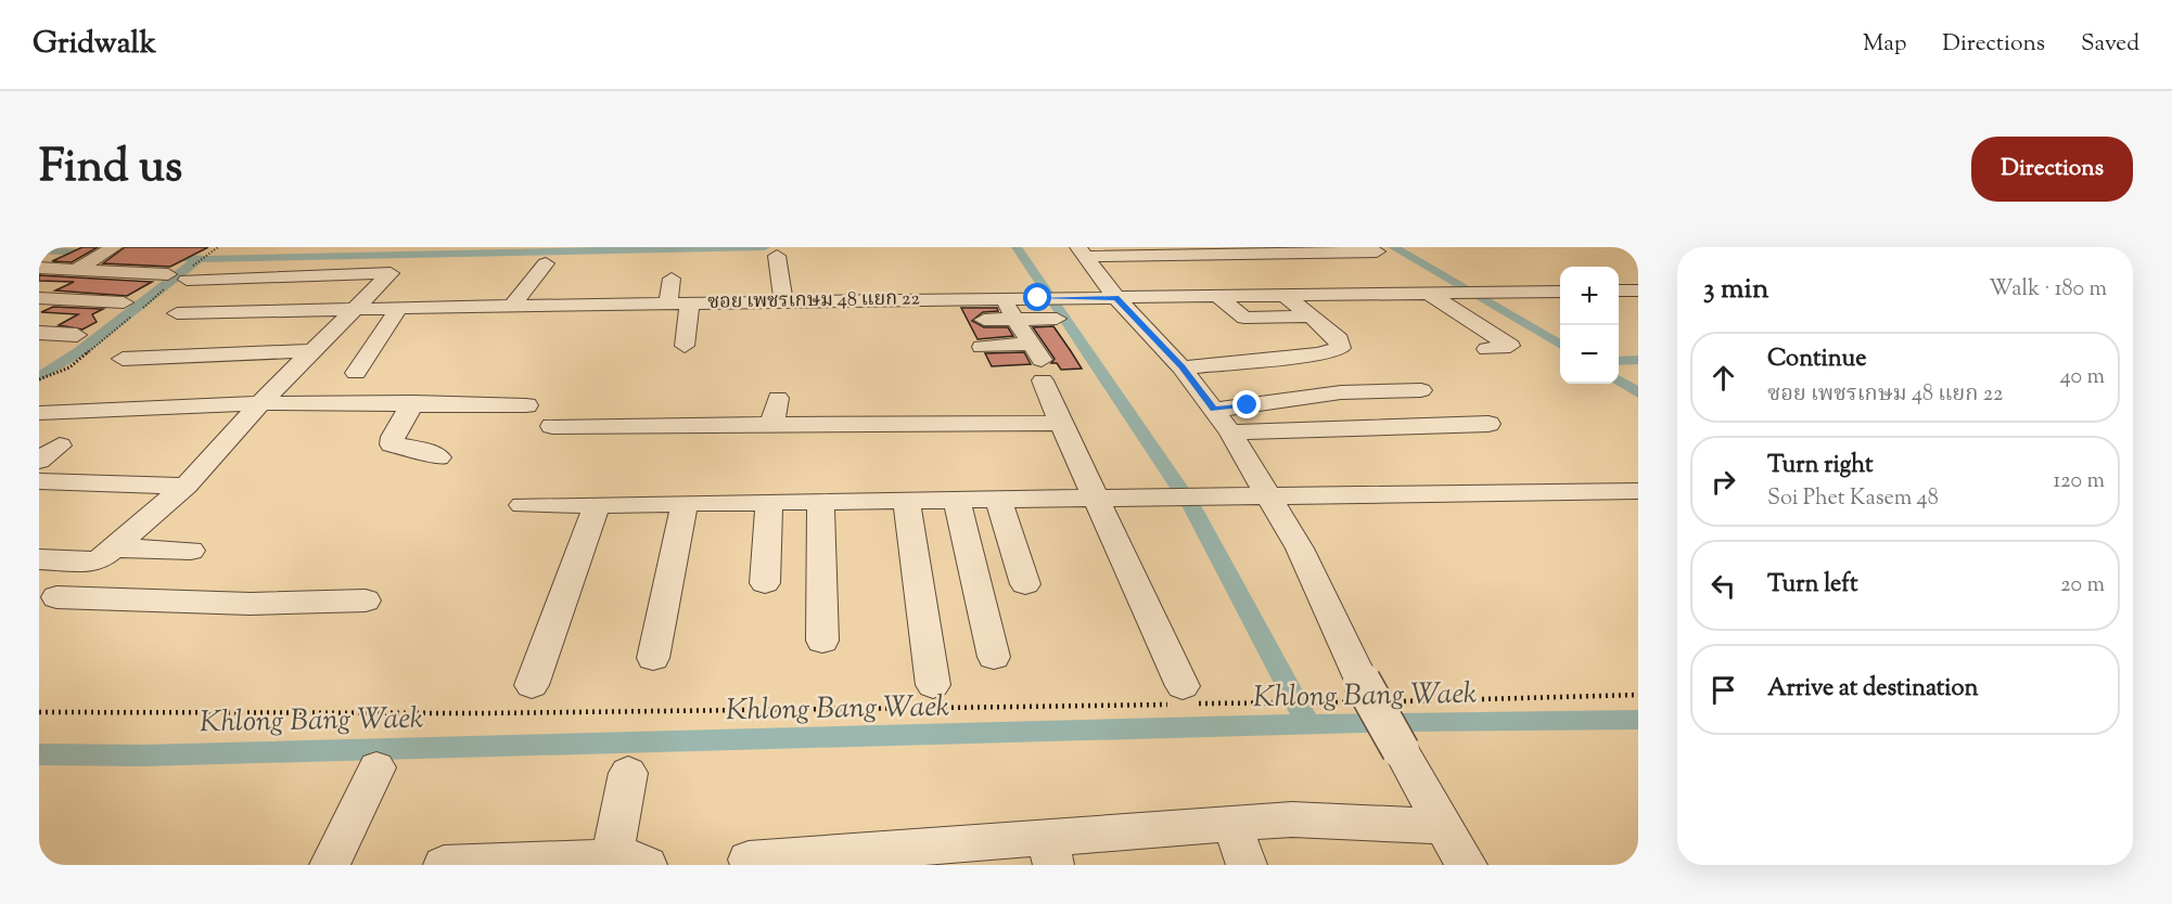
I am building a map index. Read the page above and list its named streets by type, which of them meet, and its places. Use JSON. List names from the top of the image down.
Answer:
{
  "streets": {
    "street": ["ซอย เพชรเกษม 48 แยก 22"]
  },
  "water": ["Khlong Bang Waek"],
  "page": {
    "header": "Gridwalk",
    "nav": ["Map", "Directions", "Saved"],
    "title": "Find us",
    "buttons": "Directions",
    "heading": ["3 min", "Walk · 180 m"],
    "map_buttons": ["+", "−"],
    "list": [
      ["Continue", "ซอย เพชรเกษม 48 แยก 22", "40 m"],
      ["Turn right", "Soi Phet Kasem 48", "120 m"],
      ["Turn left", "20 m"],
      "Arrive at destination"
    ]
  }
}
